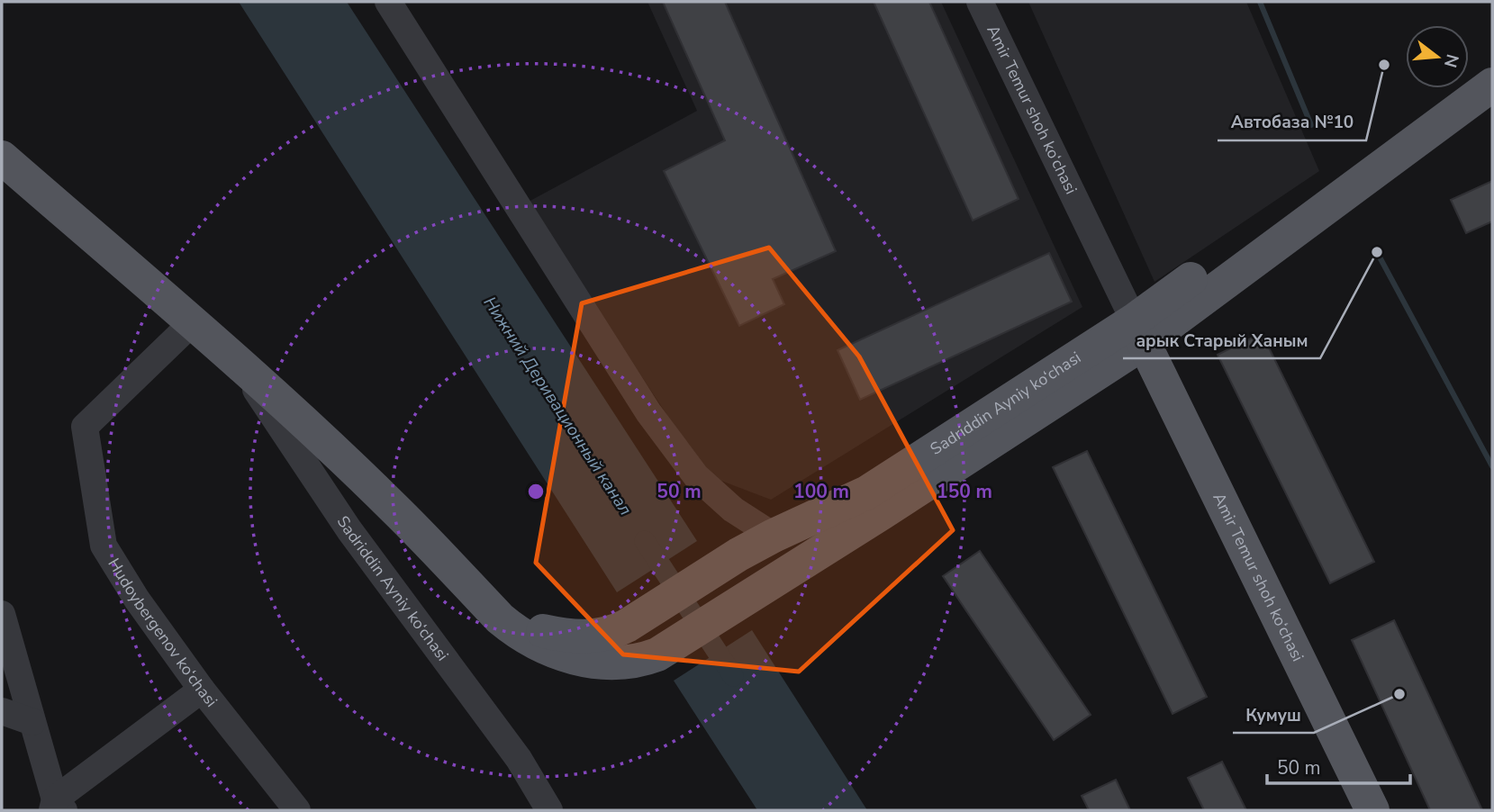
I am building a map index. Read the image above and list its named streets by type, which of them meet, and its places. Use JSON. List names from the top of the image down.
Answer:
{
  "streets": {
    "main road": ["Amir Temur shoh ko‘chasi", "Sadriddin Ayniy ko‘chasi"],
    "street": ["Hudoybergenov ko‘chasi"]
  },
  "crossings": [
    ["Amir Temur shoh ko‘chasi", "Sadriddin Ayniy ko‘chasi"],
    ["Sadriddin Ayniy ko‘chasi", "Hudoybergenov ko‘chasi"]
  ],
  "water": ["Нижний Деривационный канал"],
  "places": ["Автобаза №10", "арык Старый Ханым", "Кумуш"],
  "scale_bar": "50 m",
  "north": "right",
  "rings": ["50 m", "100 m", "150 m"]
}
